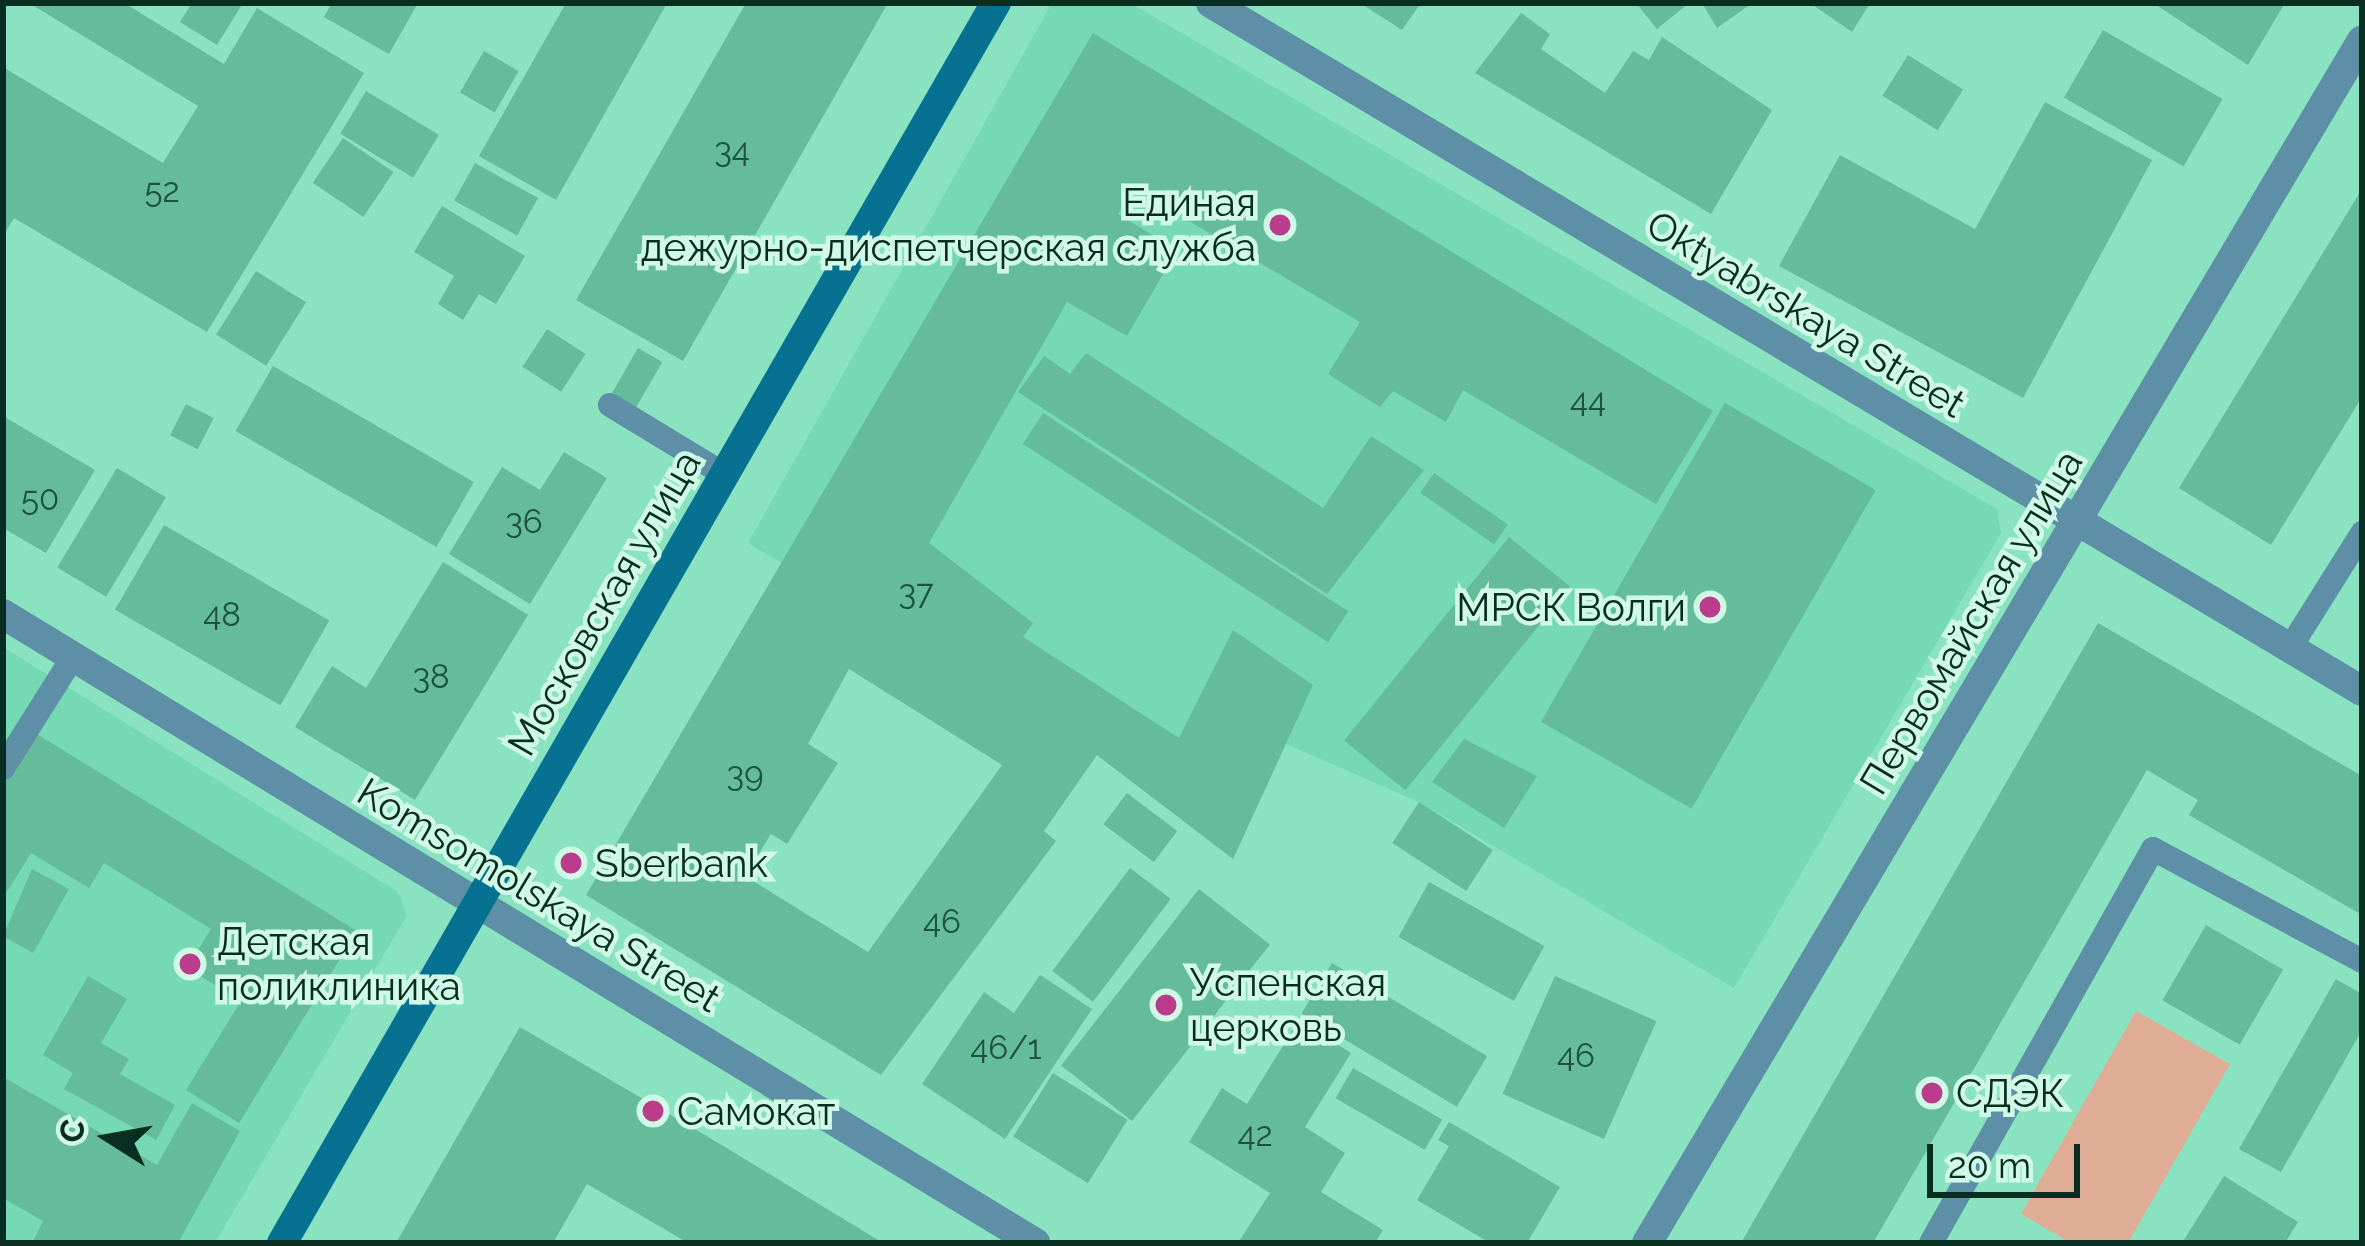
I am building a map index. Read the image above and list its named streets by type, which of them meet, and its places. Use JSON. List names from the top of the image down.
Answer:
{
  "streets": {
    "main road": ["Московская улица"],
    "street": ["Oktyabrskaya Street", "Первомайская улица", "Komsomolskaya Street"]
  },
  "crossings": [
    ["Oktyabrskaya Street", "Первомайская улица"],
    ["Московская улица", "Komsomolskaya Street"]
  ],
  "places": [
    "Единая дежурно-диспетчерская служба",
    "МРСК Волги",
    "Sberbank",
    "Детская поликлиника",
    "Успенская церковь",
    "СДЭК",
    "Самокат"
  ],
  "house_numbers": [
    "34",
    "52",
    "44",
    "50",
    "36",
    "37",
    "48",
    "38",
    "39",
    "46",
    "46/1",
    "46",
    "42"
  ],
  "scale_bar": "20 m",
  "north": "left"
}
